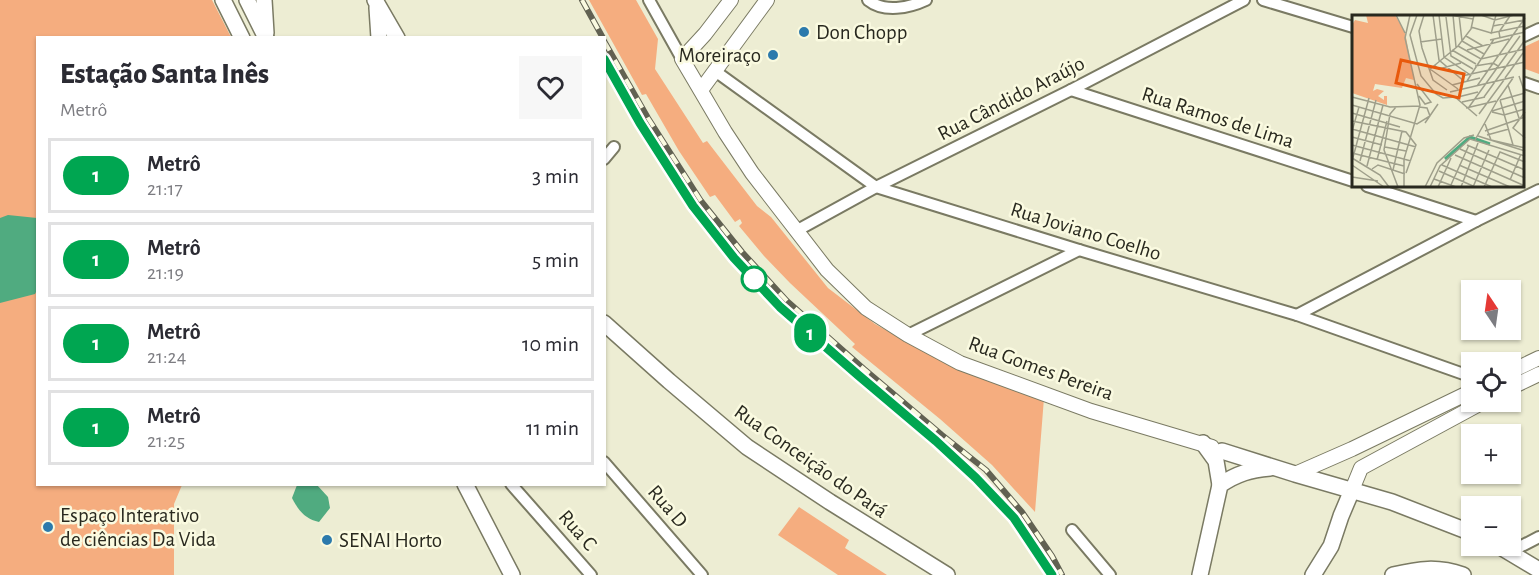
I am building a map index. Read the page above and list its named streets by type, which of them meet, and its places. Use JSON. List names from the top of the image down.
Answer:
{
  "streets": {
    "main road": ["Rua Gomes Pereira", "Rua Conceição do Pará"],
    "street": [
      "Rua Cândido Araújo",
      "Rua Ramos de Lima",
      "Rua Joviano Coelho",
      "Rua D",
      "Rua C"
    ]
  },
  "crossings": [
    ["Rua Cândido Araújo", "Rua Ramos de Lima"],
    ["Rua Cândido Araújo", "Rua Joviano Coelho"],
    ["Rua Cândido Araújo", "Rua Gomes Pereira"]
  ],
  "places": [
    "Don Chopp",
    "Moreiraço",
    "Espaço Interativo de ciências Da Vida",
    "SENAI Horto"
  ],
  "lines": ["metro line 1"],
  "north": "top",
  "page": {
    "on_map": "1",
    "heading": ["Estação Santa Inês", "Metrô"],
    "list": [
      {
        "mark": "1",
        "name": "Metrô",
        "note": "21:17",
        "value": "3 min"
      },
      {
        "mark": "1",
        "name": "Metrô",
        "note": "21:19",
        "value": "5 min"
      },
      {
        "mark": "1",
        "name": "Metrô",
        "note": "21:24",
        "value": "10 min"
      },
      {
        "mark": "1",
        "name": "Metrô",
        "note": "21:25",
        "value": "11 min"
      }
    ],
    "map_buttons": ["+", "−"]
  }
}
